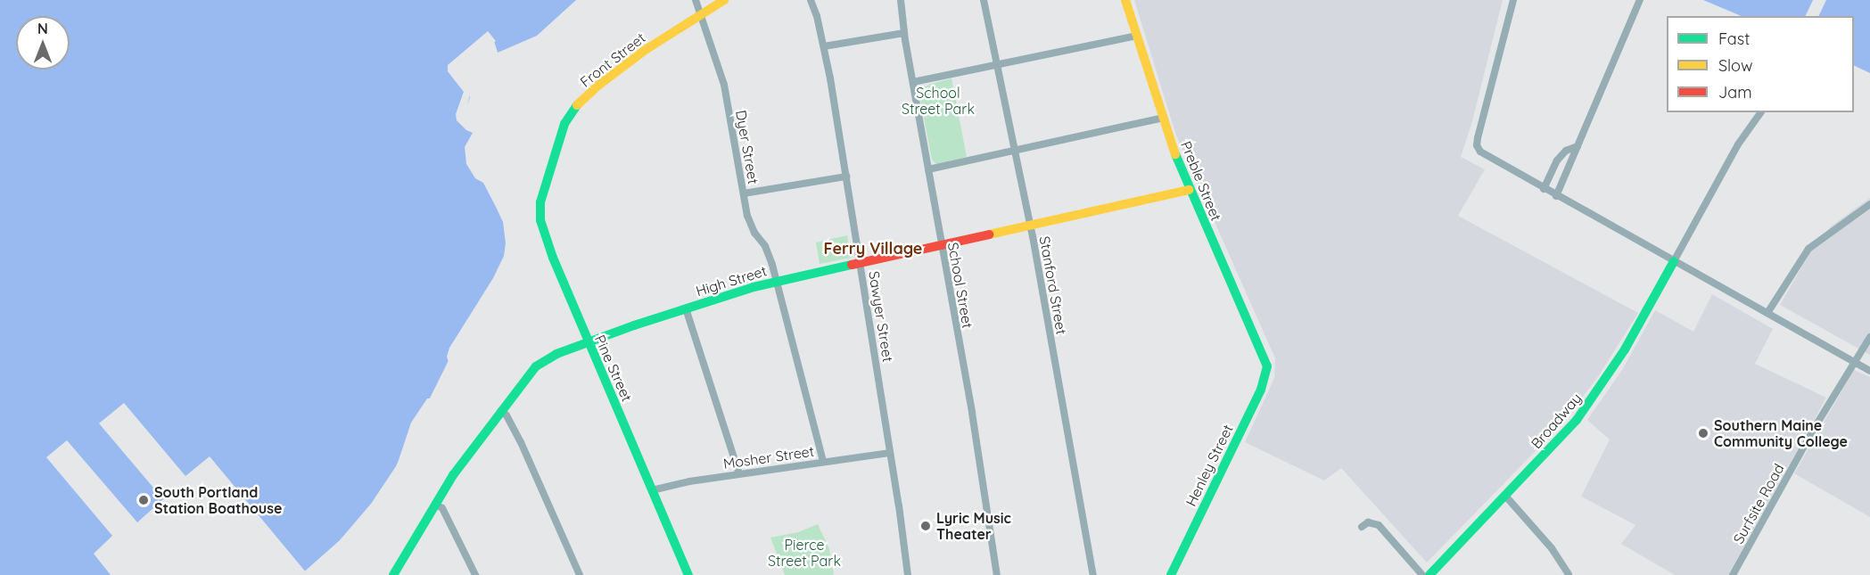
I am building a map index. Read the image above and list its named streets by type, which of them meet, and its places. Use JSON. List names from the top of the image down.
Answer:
{
  "streets": {
    "street": [
      "Front Street",
      "Dyer Street",
      "Preble Street",
      "High Street",
      "School Street",
      "Stanford Street",
      "Sawyer Street",
      "Pine Street",
      "Broadway",
      "Mosher Street",
      "Henley Street",
      "Surfsite Road"
    ]
  },
  "crossings": [
    ["Front Street", "Dyer Street"],
    ["Front Street", "Pine Street"],
    ["Dyer Street", "High Street"],
    ["Dyer Street", "Mosher Street"],
    ["Preble Street", "High Street"],
    ["Preble Street", "Henley Street"],
    ["High Street", "School Street"],
    ["High Street", "Stanford Street"],
    ["High Street", "Sawyer Street"],
    ["High Street", "Pine Street"],
    ["Sawyer Street", "Mosher Street"],
    ["Pine Street", "Mosher Street"]
  ],
  "districts": ["Ferry Village"],
  "parks": ["School Street Park", "Pierce Street Park"],
  "places": ["Southern Maine Community College", "South Portland Station Boathouse", "Lyric Music Theater"],
  "legend": ["Fast", "Slow", "Jam"],
  "north": "top"
}
